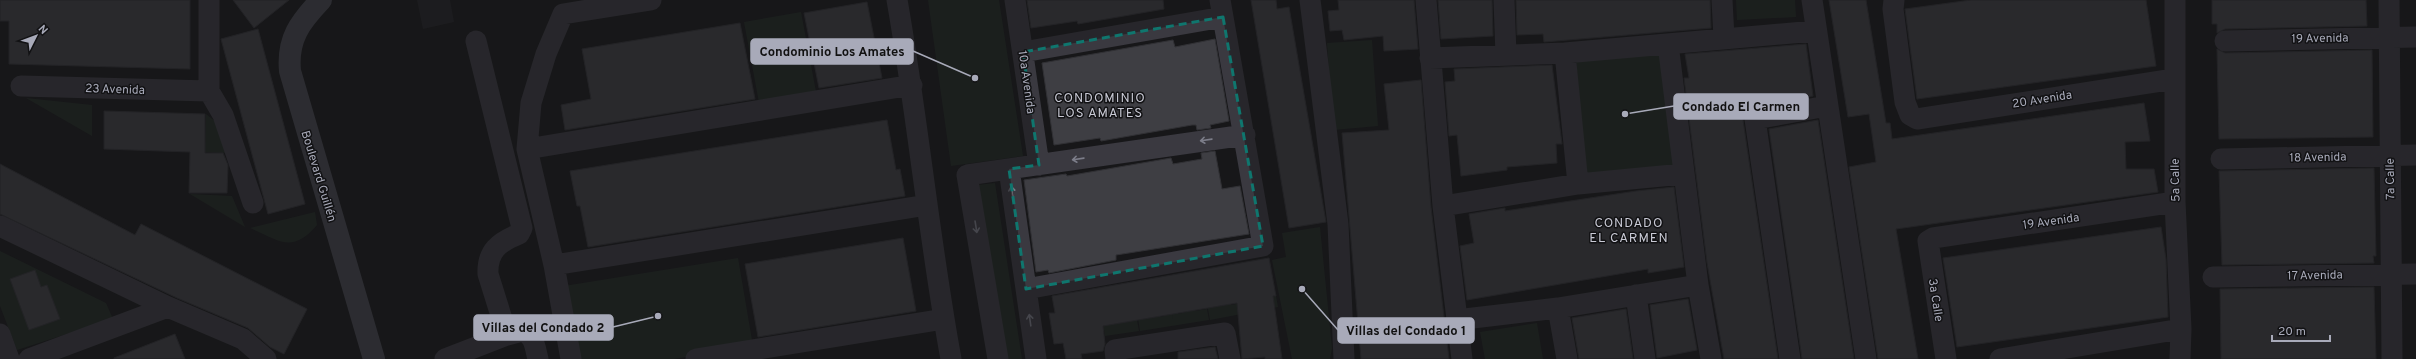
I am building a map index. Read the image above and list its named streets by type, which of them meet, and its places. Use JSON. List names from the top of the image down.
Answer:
{
  "streets": {
    "main road": ["Boulevard Guillén"],
    "street": [
      "19 Avenida",
      "10a Avenida",
      "23 Avenida",
      "20 Avenida",
      "18 Avenida",
      "7a Calle",
      "5a Calle",
      "17 Avenida",
      "3a Calle"
    ]
  },
  "crossings": [
    ["19 Avenida", "7a Calle"],
    ["19 Avenida", "5a Calle"],
    ["19 Avenida", "3a Calle"],
    ["20 Avenida", "5a Calle"],
    ["18 Avenida", "7a Calle"],
    ["7a Calle", "17 Avenida"]
  ],
  "districts": ["CONDOMINIO LOS AMATES", "CONDADO EL CARMEN"],
  "places": [
    "Condominio Los Amates",
    "Condado El Carmen",
    "Villas del Condado 1",
    "Villas del Condado 2"
  ],
  "scale_bar": "20 m",
  "north": "top right"
}
